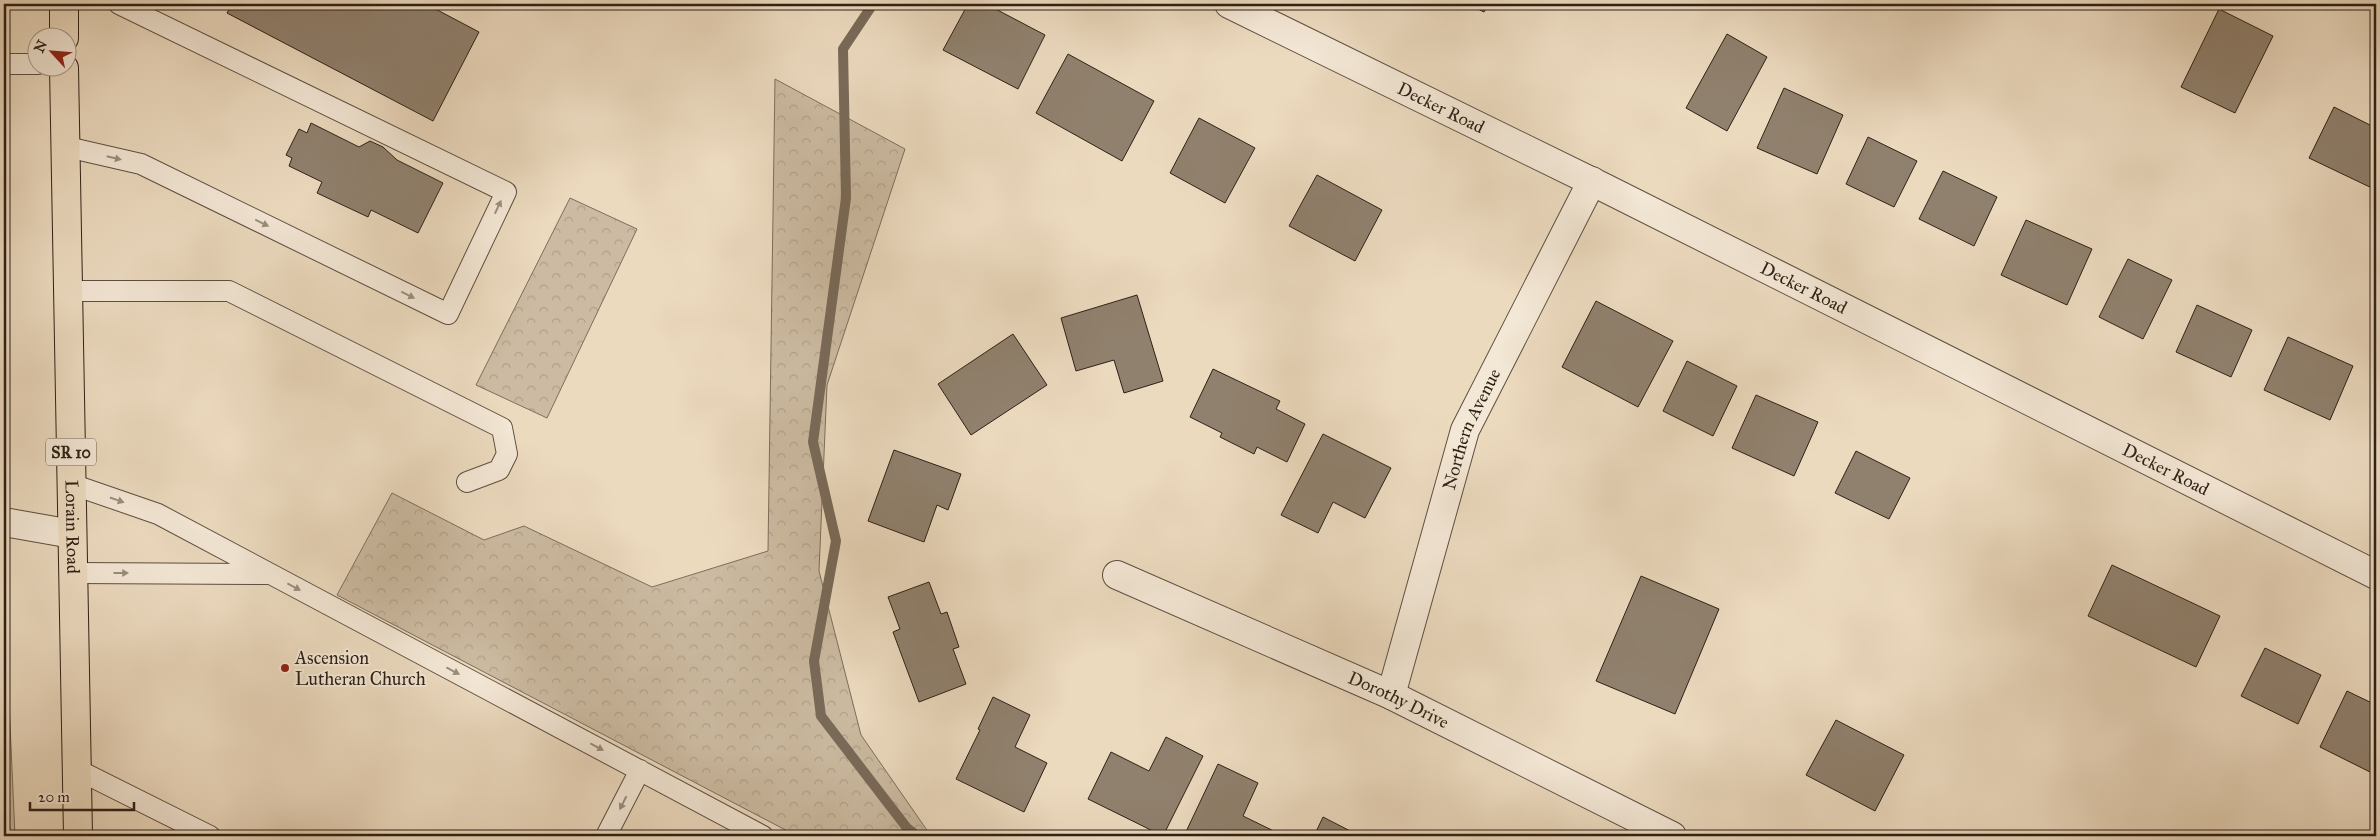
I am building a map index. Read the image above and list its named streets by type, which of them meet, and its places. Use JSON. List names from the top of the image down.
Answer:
{
  "streets": {
    "main road": ["SR 10", "Lorain Road"],
    "street": ["Decker Road", "Northern Avenue", "Dorothy Drive"]
  },
  "crossings": [
    ["Decker Road", "Northern Avenue"],
    ["Northern Avenue", "Dorothy Drive"]
  ],
  "places": ["Ascension Lutheran Church"],
  "scale_bar": "20 m",
  "north": "top left"
}
